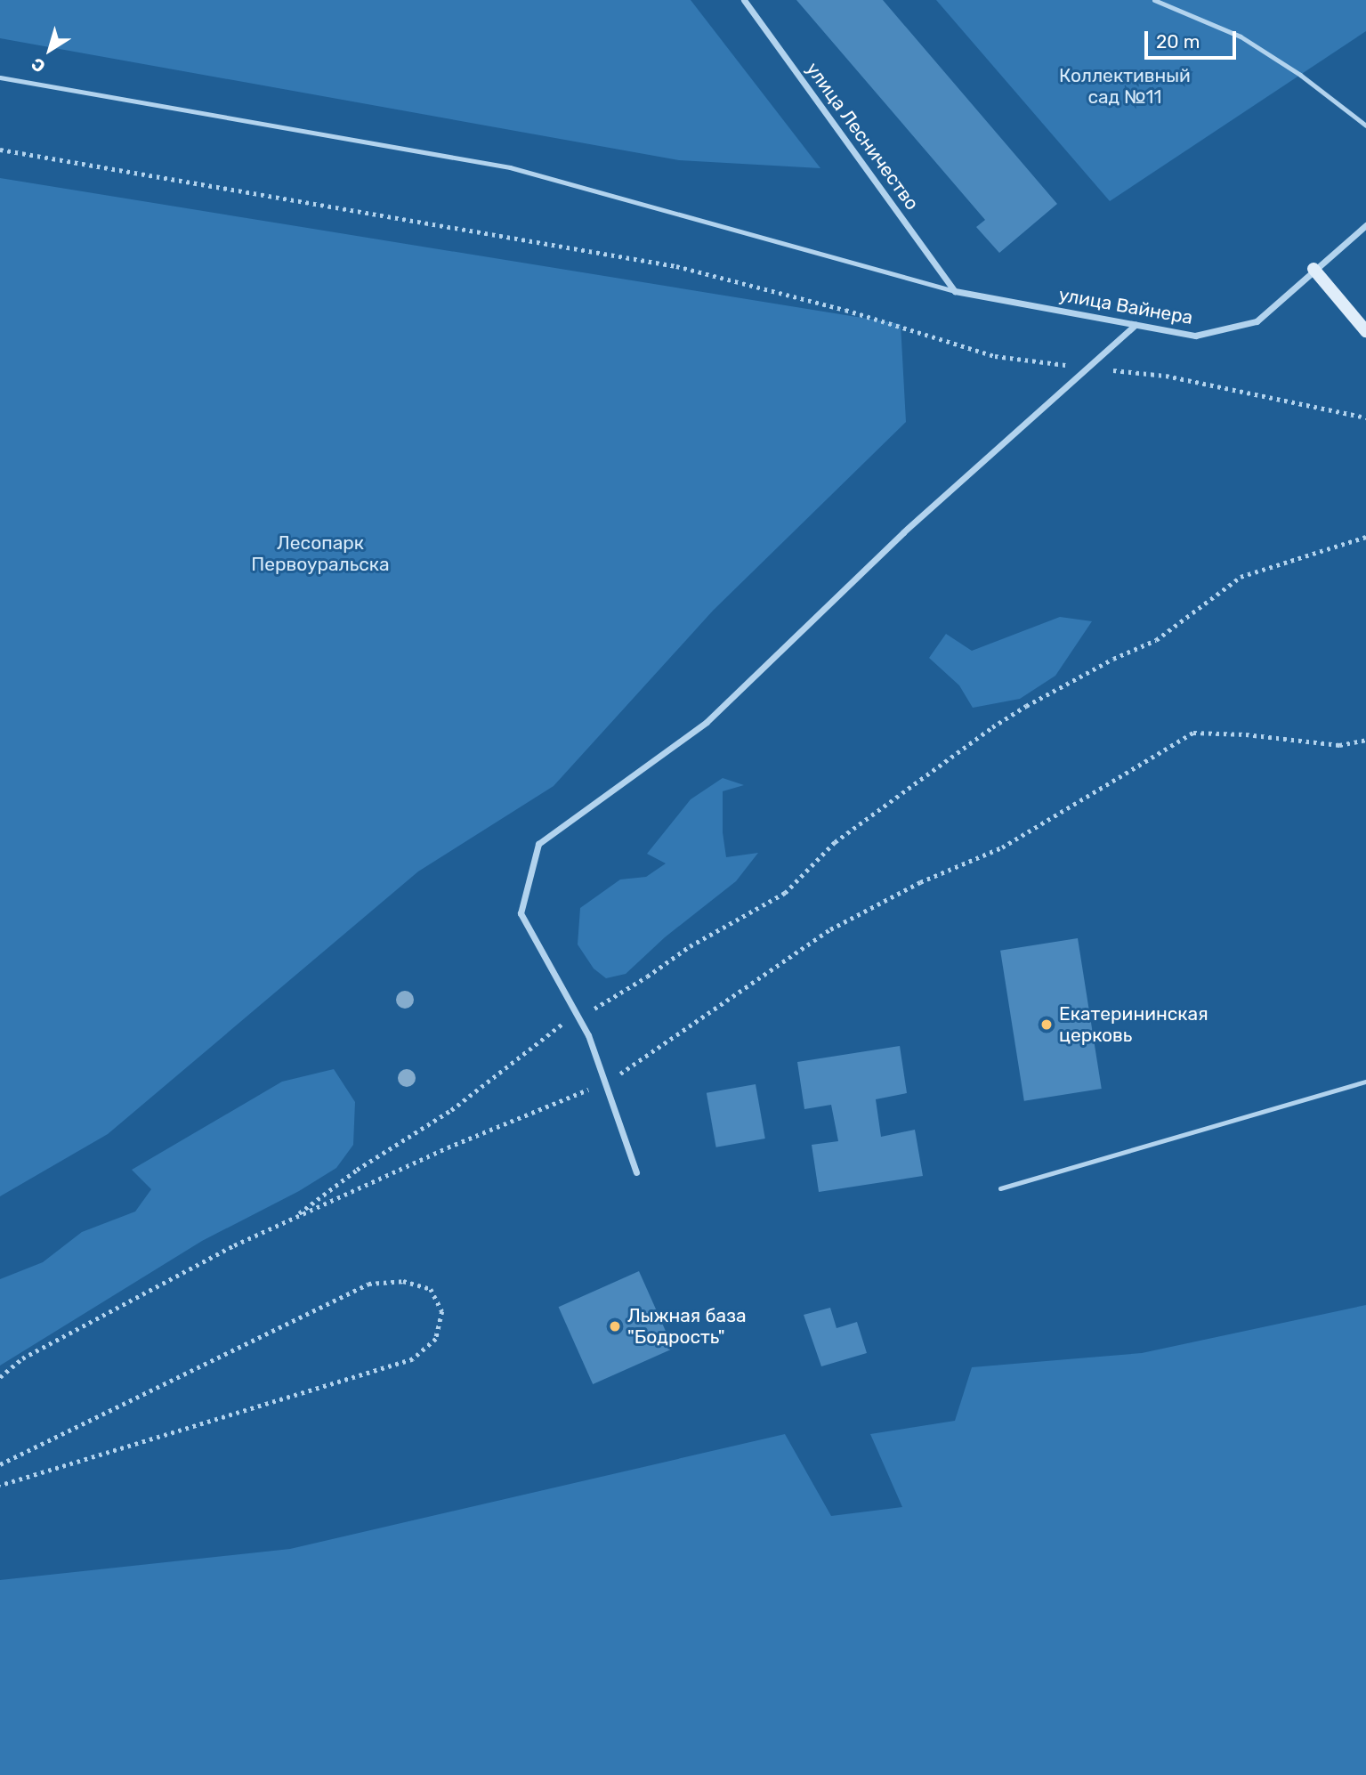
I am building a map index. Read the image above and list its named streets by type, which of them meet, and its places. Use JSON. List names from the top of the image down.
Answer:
{
  "streets": {
    "street": ["улица Лесничество", "улица Вайнера"]
  },
  "crossings": [
    ["улица Лесничество", "улица Вайнера"]
  ],
  "parks": ["Коллективный сад №11", "Лесопарк Первоуральска"],
  "places": ["Екатерининская церковь", "Лыжная база \"Бодрость\""],
  "scale_bar": "20 m",
  "north": "bottom left"
}
